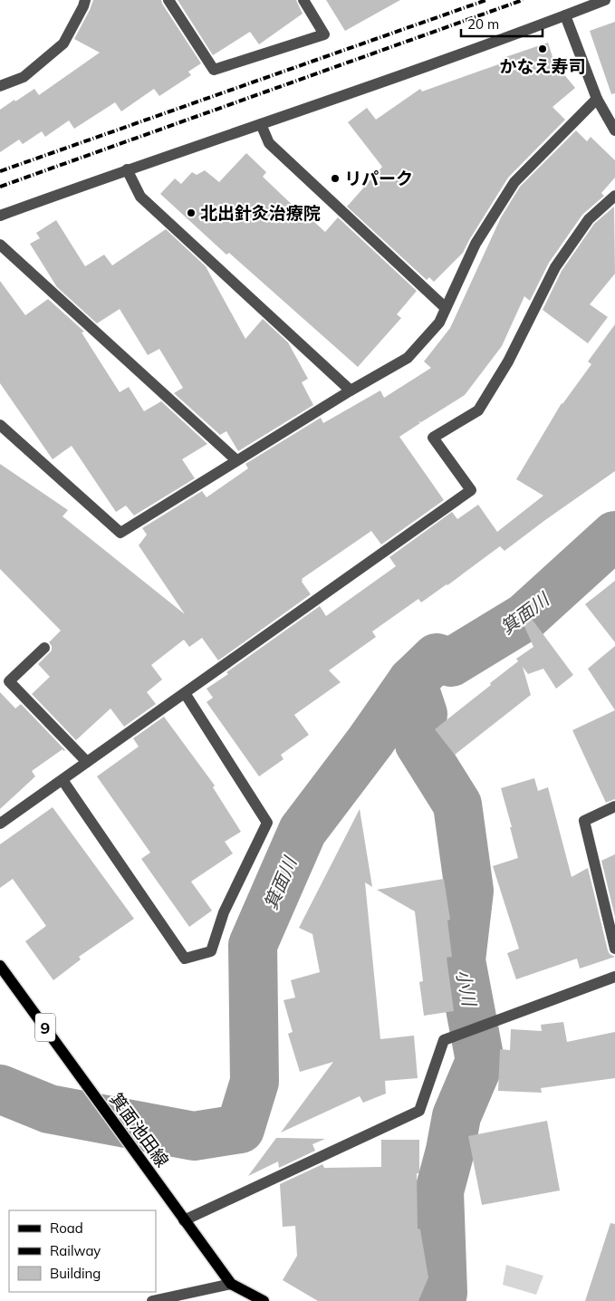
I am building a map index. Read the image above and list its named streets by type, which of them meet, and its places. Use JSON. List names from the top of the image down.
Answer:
{
  "streets": {
    "main road": ["9", "箕面池田線"]
  },
  "water": ["箕面川", "小川"],
  "places": ["かなえ寿司", "リパーク", "北出針灸治療院"],
  "legend": ["Road", "Railway", "Building"],
  "scale_bar": "20 m"
}
